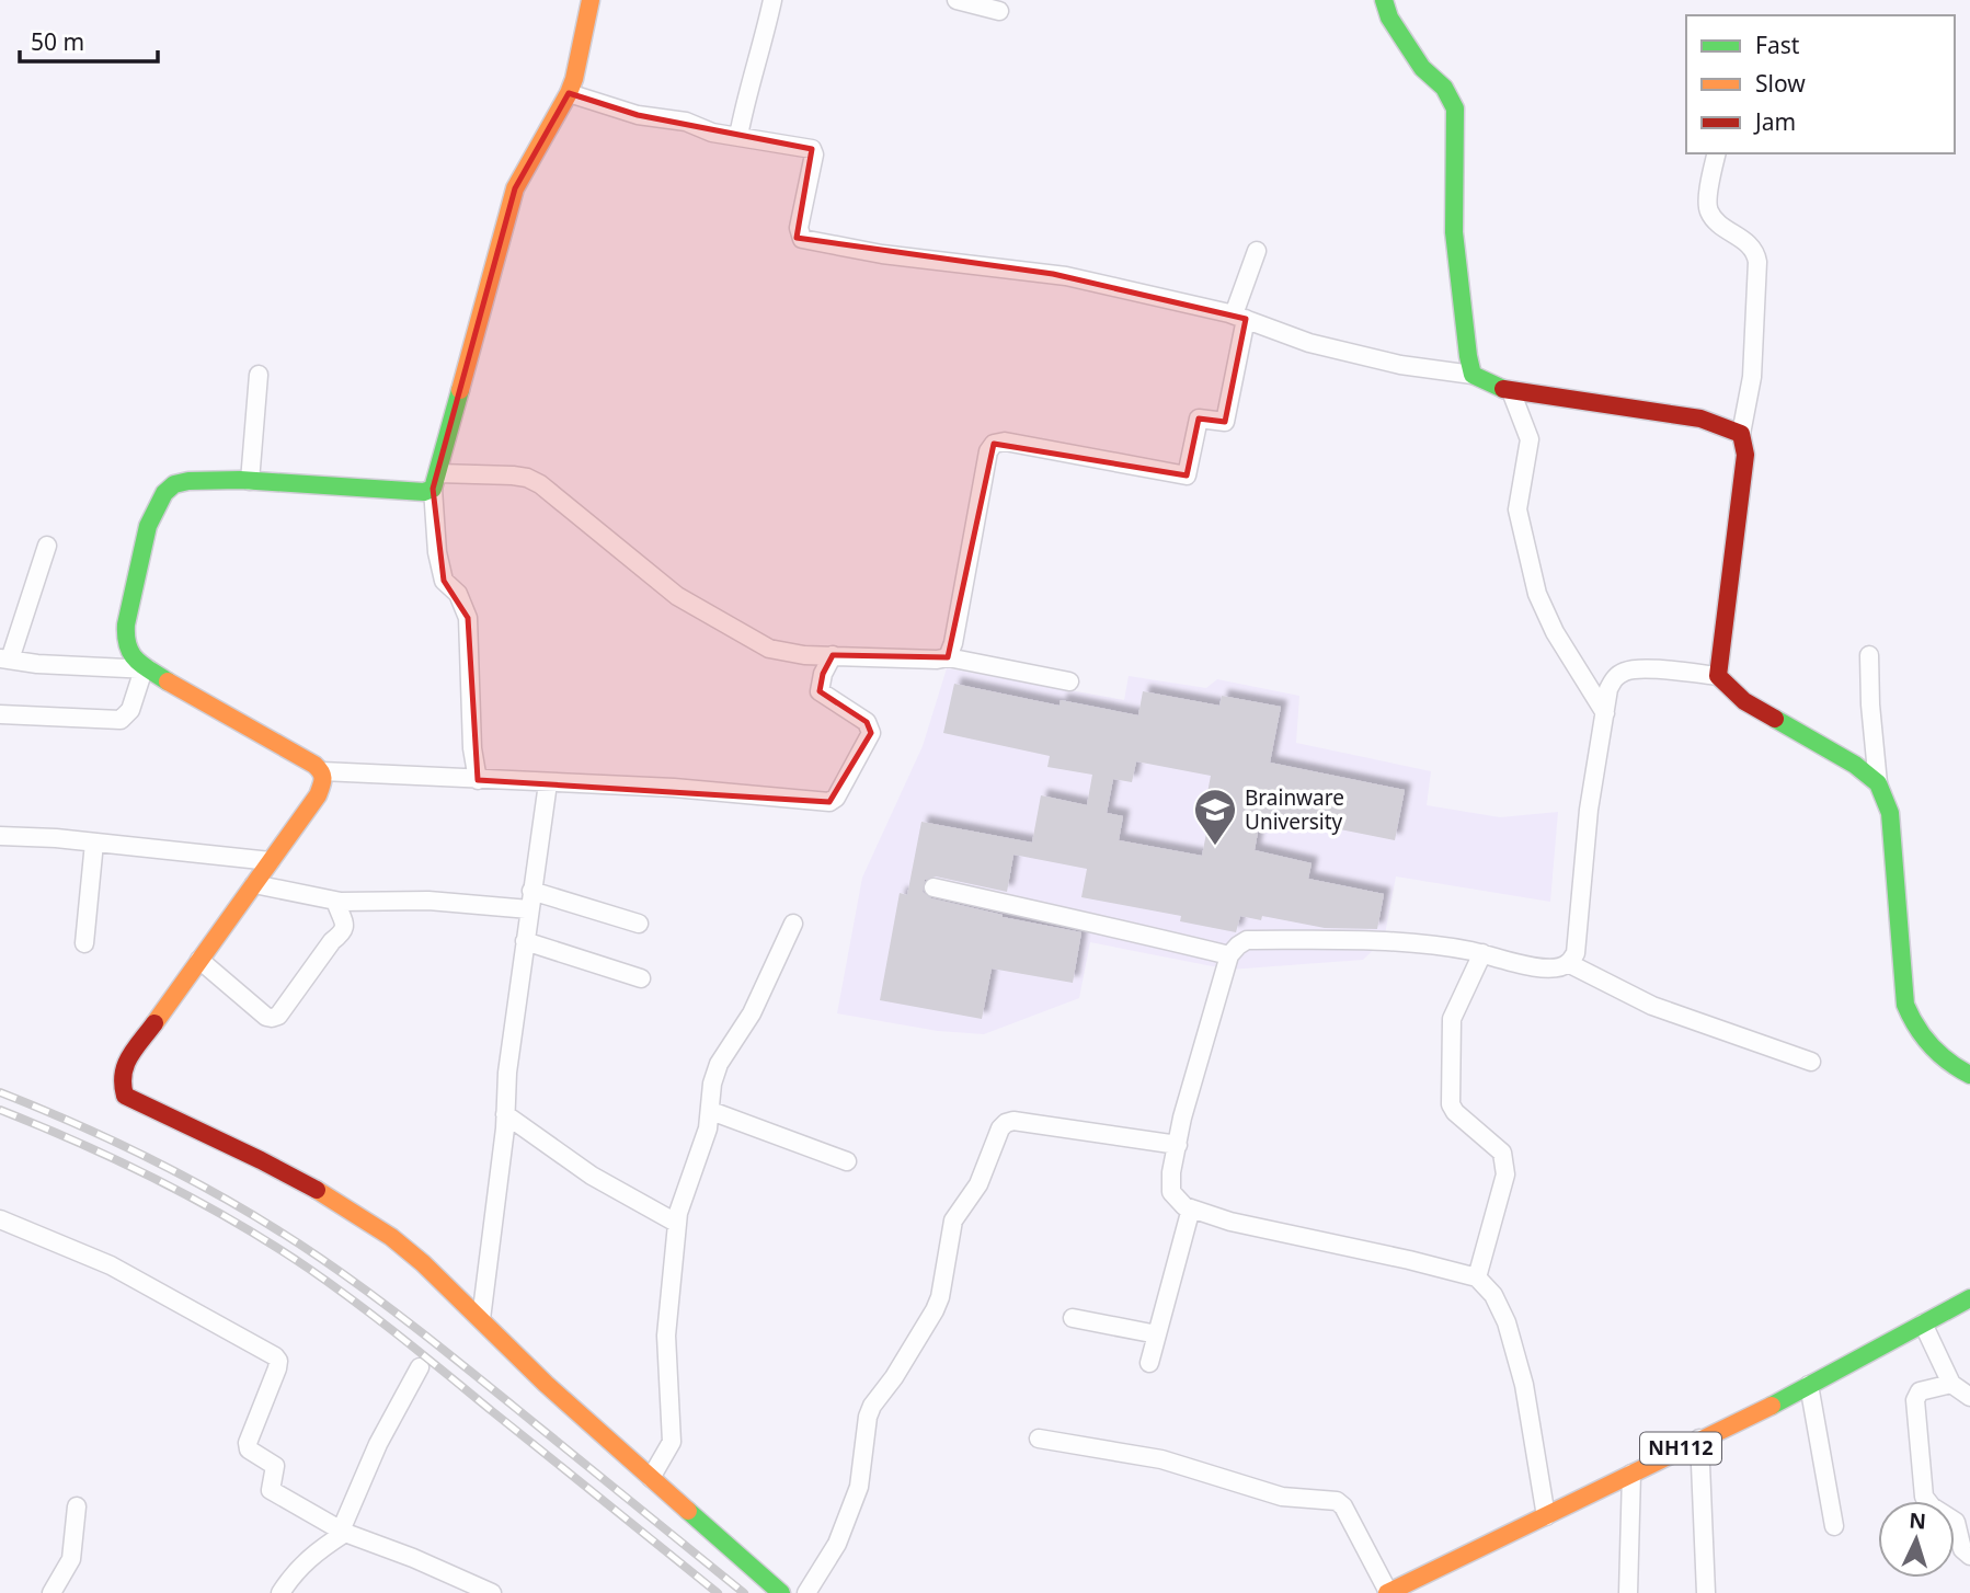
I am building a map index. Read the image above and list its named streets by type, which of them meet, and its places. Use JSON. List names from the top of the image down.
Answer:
{
  "streets": {
    "main road": ["NH112"]
  },
  "places": {
    "school or university": ["Brainware University"]
  },
  "legend": ["Fast", "Slow", "Jam"],
  "scale_bar": "50 m",
  "north": "top"
}
